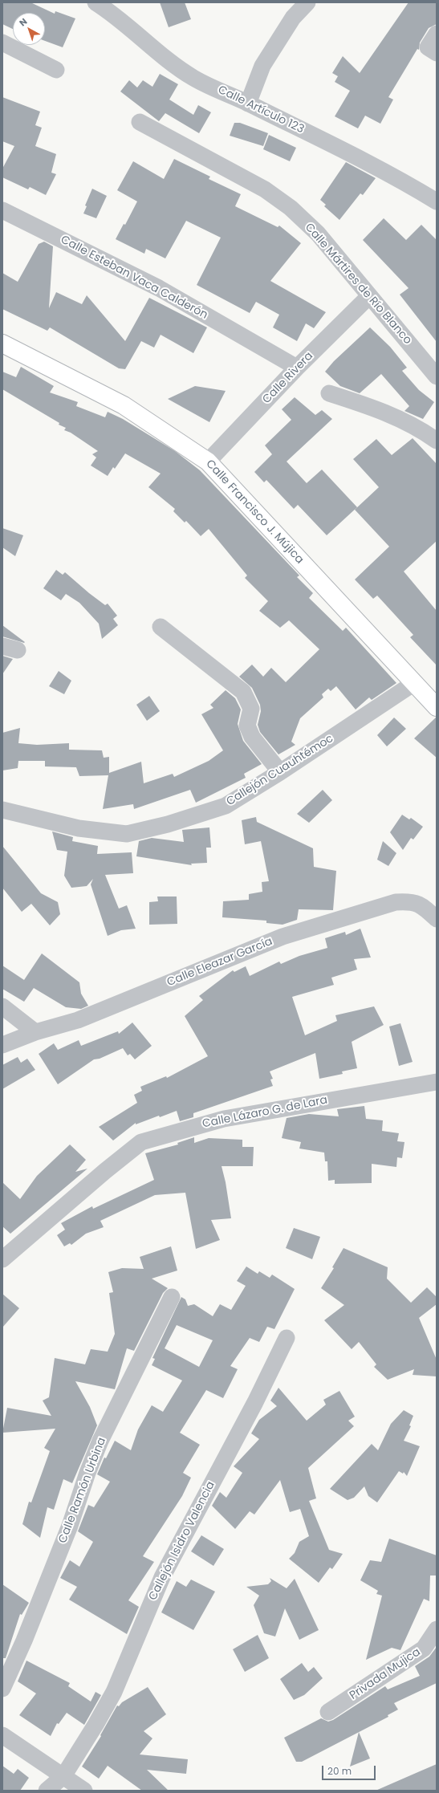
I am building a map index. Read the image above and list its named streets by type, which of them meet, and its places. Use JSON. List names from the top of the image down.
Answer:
{
  "streets": {
    "street": [
      "Calle Artículo 123",
      "Calle Esteban Vaca Calderón",
      "Calle Mártires de Río Blanco",
      "Calle Rivera",
      "Calle Francisco J. Mújica",
      "Callejón Cuauhtémoc",
      "Calle Eleazar García",
      "Calle Lázaro G. de Lara",
      "Calle Ramón Urbina",
      "Callejón Isidro Valencia",
      "Privada Mujica"
    ]
  },
  "crossings": [
    ["Calle Esteban Vaca Calderón", "Calle Rivera"],
    ["Calle Mártires de Río Blanco", "Calle Rivera"],
    ["Calle Rivera", "Calle Francisco J. Mújica"],
    ["Calle Francisco J. Mújica", "Callejón Cuauhtémoc"]
  ],
  "scale_bar": "20 m",
  "north": "top left"
}
